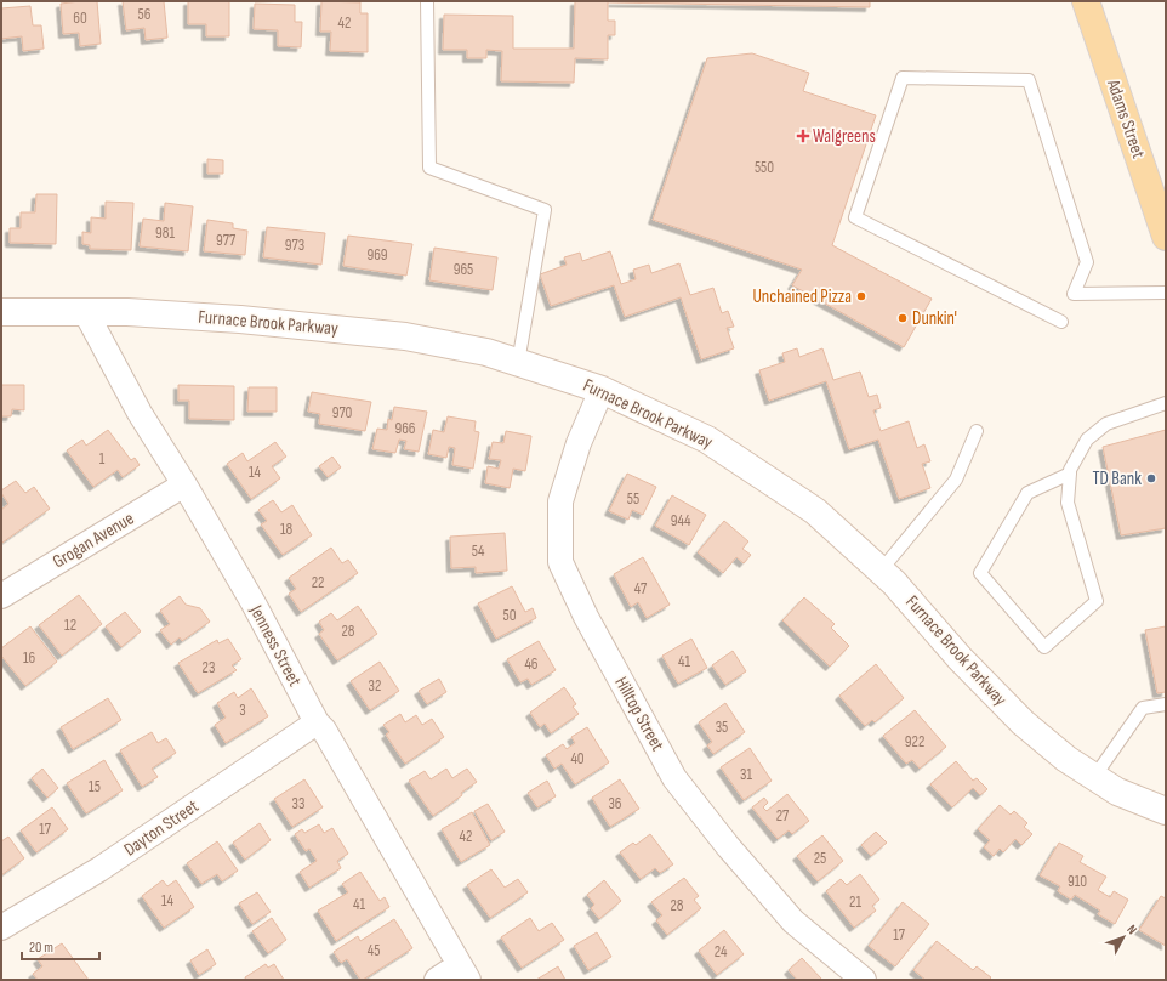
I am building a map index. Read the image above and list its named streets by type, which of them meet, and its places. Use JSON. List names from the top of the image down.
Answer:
{
  "streets": {
    "main road": ["Adams Street", "Furnace Brook Parkway"],
    "street": [
      "Grogan Avenue",
      "Jenness Street",
      "Hilltop Street",
      "Dayton Street"
    ]
  },
  "crossings": [
    ["Furnace Brook Parkway", "Jenness Street"],
    ["Furnace Brook Parkway", "Hilltop Street"],
    ["Grogan Avenue", "Jenness Street"],
    ["Jenness Street", "Dayton Street"]
  ],
  "places": {
    "health": ["Walgreens"],
    "other": ["Unchained Pizza", "Dunkin'", "TD Bank"]
  },
  "house_numbers": [
    "56",
    "60",
    "42",
    "550",
    "981",
    "977",
    "973",
    "969",
    "965",
    "970",
    "966",
    "1",
    "14",
    "55",
    "944",
    "18",
    "54",
    "22",
    "47",
    "50",
    "12",
    "28",
    "16",
    "41",
    "46",
    "23",
    "32",
    "3",
    "35",
    "922",
    "40",
    "31",
    "15",
    "33",
    "36",
    "27",
    "17",
    "42",
    "25",
    "910",
    "14",
    "21",
    "41",
    "28",
    "17",
    "45",
    "24"
  ],
  "scale_bar": "20 m",
  "north": "top right"
}
